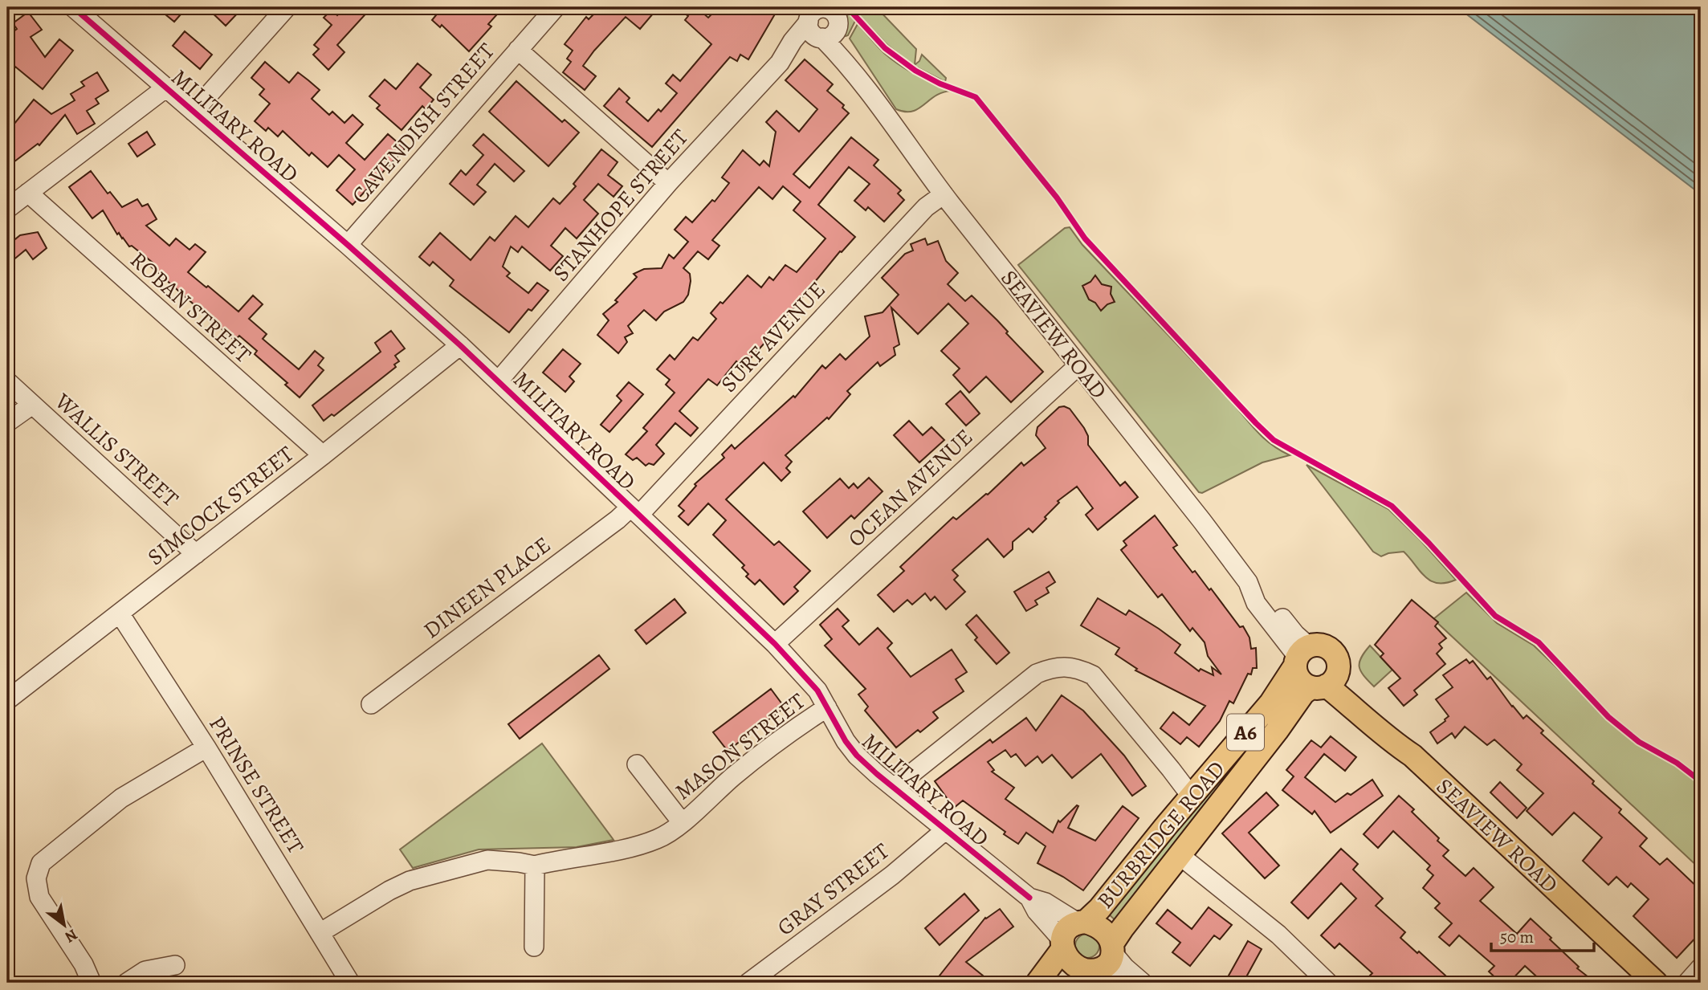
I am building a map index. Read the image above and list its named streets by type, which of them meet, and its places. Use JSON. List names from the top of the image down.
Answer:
{
  "streets": {
    "main road": ["SEAVIEW ROAD", "A6", "BURBRIDGE ROAD"],
    "street": [
      "CAVENDISH STREET",
      "MILITARY ROAD",
      "STANHOPE STREET",
      "ROBAN STREET",
      "SURF AVENUE",
      "WALLIS STREET",
      "OCEAN AVENUE",
      "SIMCOCK STREET",
      "DINEEN PLACE",
      "MASON STREET",
      "PRINSE STREET",
      "GRAY STREET"
    ]
  },
  "crossings": [
    ["CAVENDISH STREET", "MILITARY ROAD"],
    ["MILITARY ROAD", "STANHOPE STREET"],
    ["MILITARY ROAD", "SURF AVENUE"],
    ["MILITARY ROAD", "OCEAN AVENUE"],
    ["MILITARY ROAD", "SIMCOCK STREET"],
    ["MILITARY ROAD", "DINEEN PLACE"],
    ["MILITARY ROAD", "A6"],
    ["MILITARY ROAD", "MASON STREET"],
    ["MILITARY ROAD", "BURBRIDGE ROAD"],
    ["MILITARY ROAD", "GRAY STREET"],
    ["STANHOPE STREET", "SEAVIEW ROAD"],
    ["ROBAN STREET", "SIMCOCK STREET"],
    ["SEAVIEW ROAD", "SURF AVENUE"],
    ["SEAVIEW ROAD", "OCEAN AVENUE"],
    ["SEAVIEW ROAD", "BURBRIDGE ROAD"],
    ["SURF AVENUE", "DINEEN PLACE"],
    ["WALLIS STREET", "SIMCOCK STREET"],
    ["SIMCOCK STREET", "PRINSE STREET"],
    ["A6", "BURBRIDGE ROAD"],
    ["MASON STREET", "PRINSE STREET"]
  ],
  "scale_bar": "50 m",
  "north": "bottom right"
}
